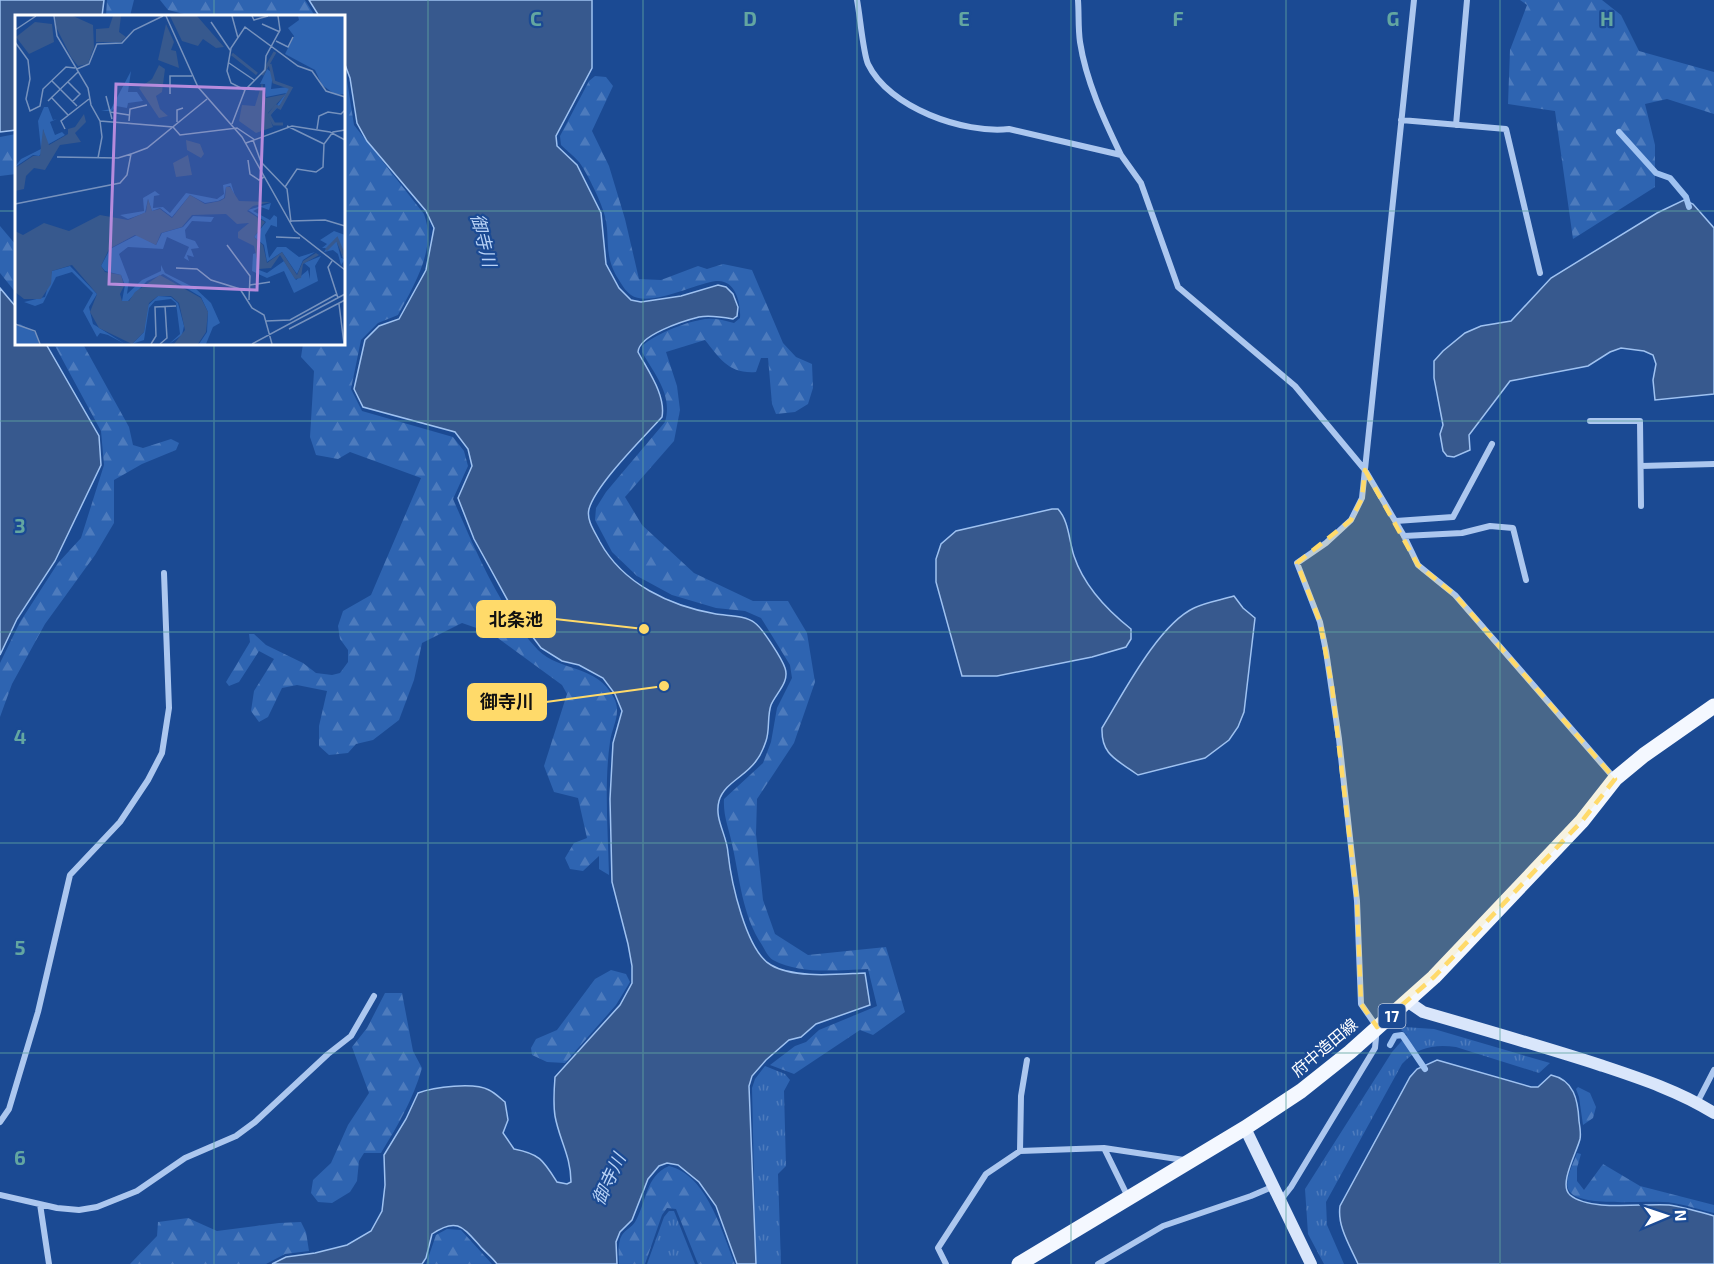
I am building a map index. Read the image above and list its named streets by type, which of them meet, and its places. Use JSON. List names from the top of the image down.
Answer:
{
  "streets": {
    "main road": ["17", "府中造田線"]
  },
  "water": ["御寺川"],
  "places": ["北条池", "御寺川"],
  "north": "right",
  "grid": {
    "columns": [
      "C",
      "D",
      "E",
      "F",
      "G",
      "H"
    ],
    "rows": [
      "3",
      "4",
      "5",
      "6"
    ]
  }
}
